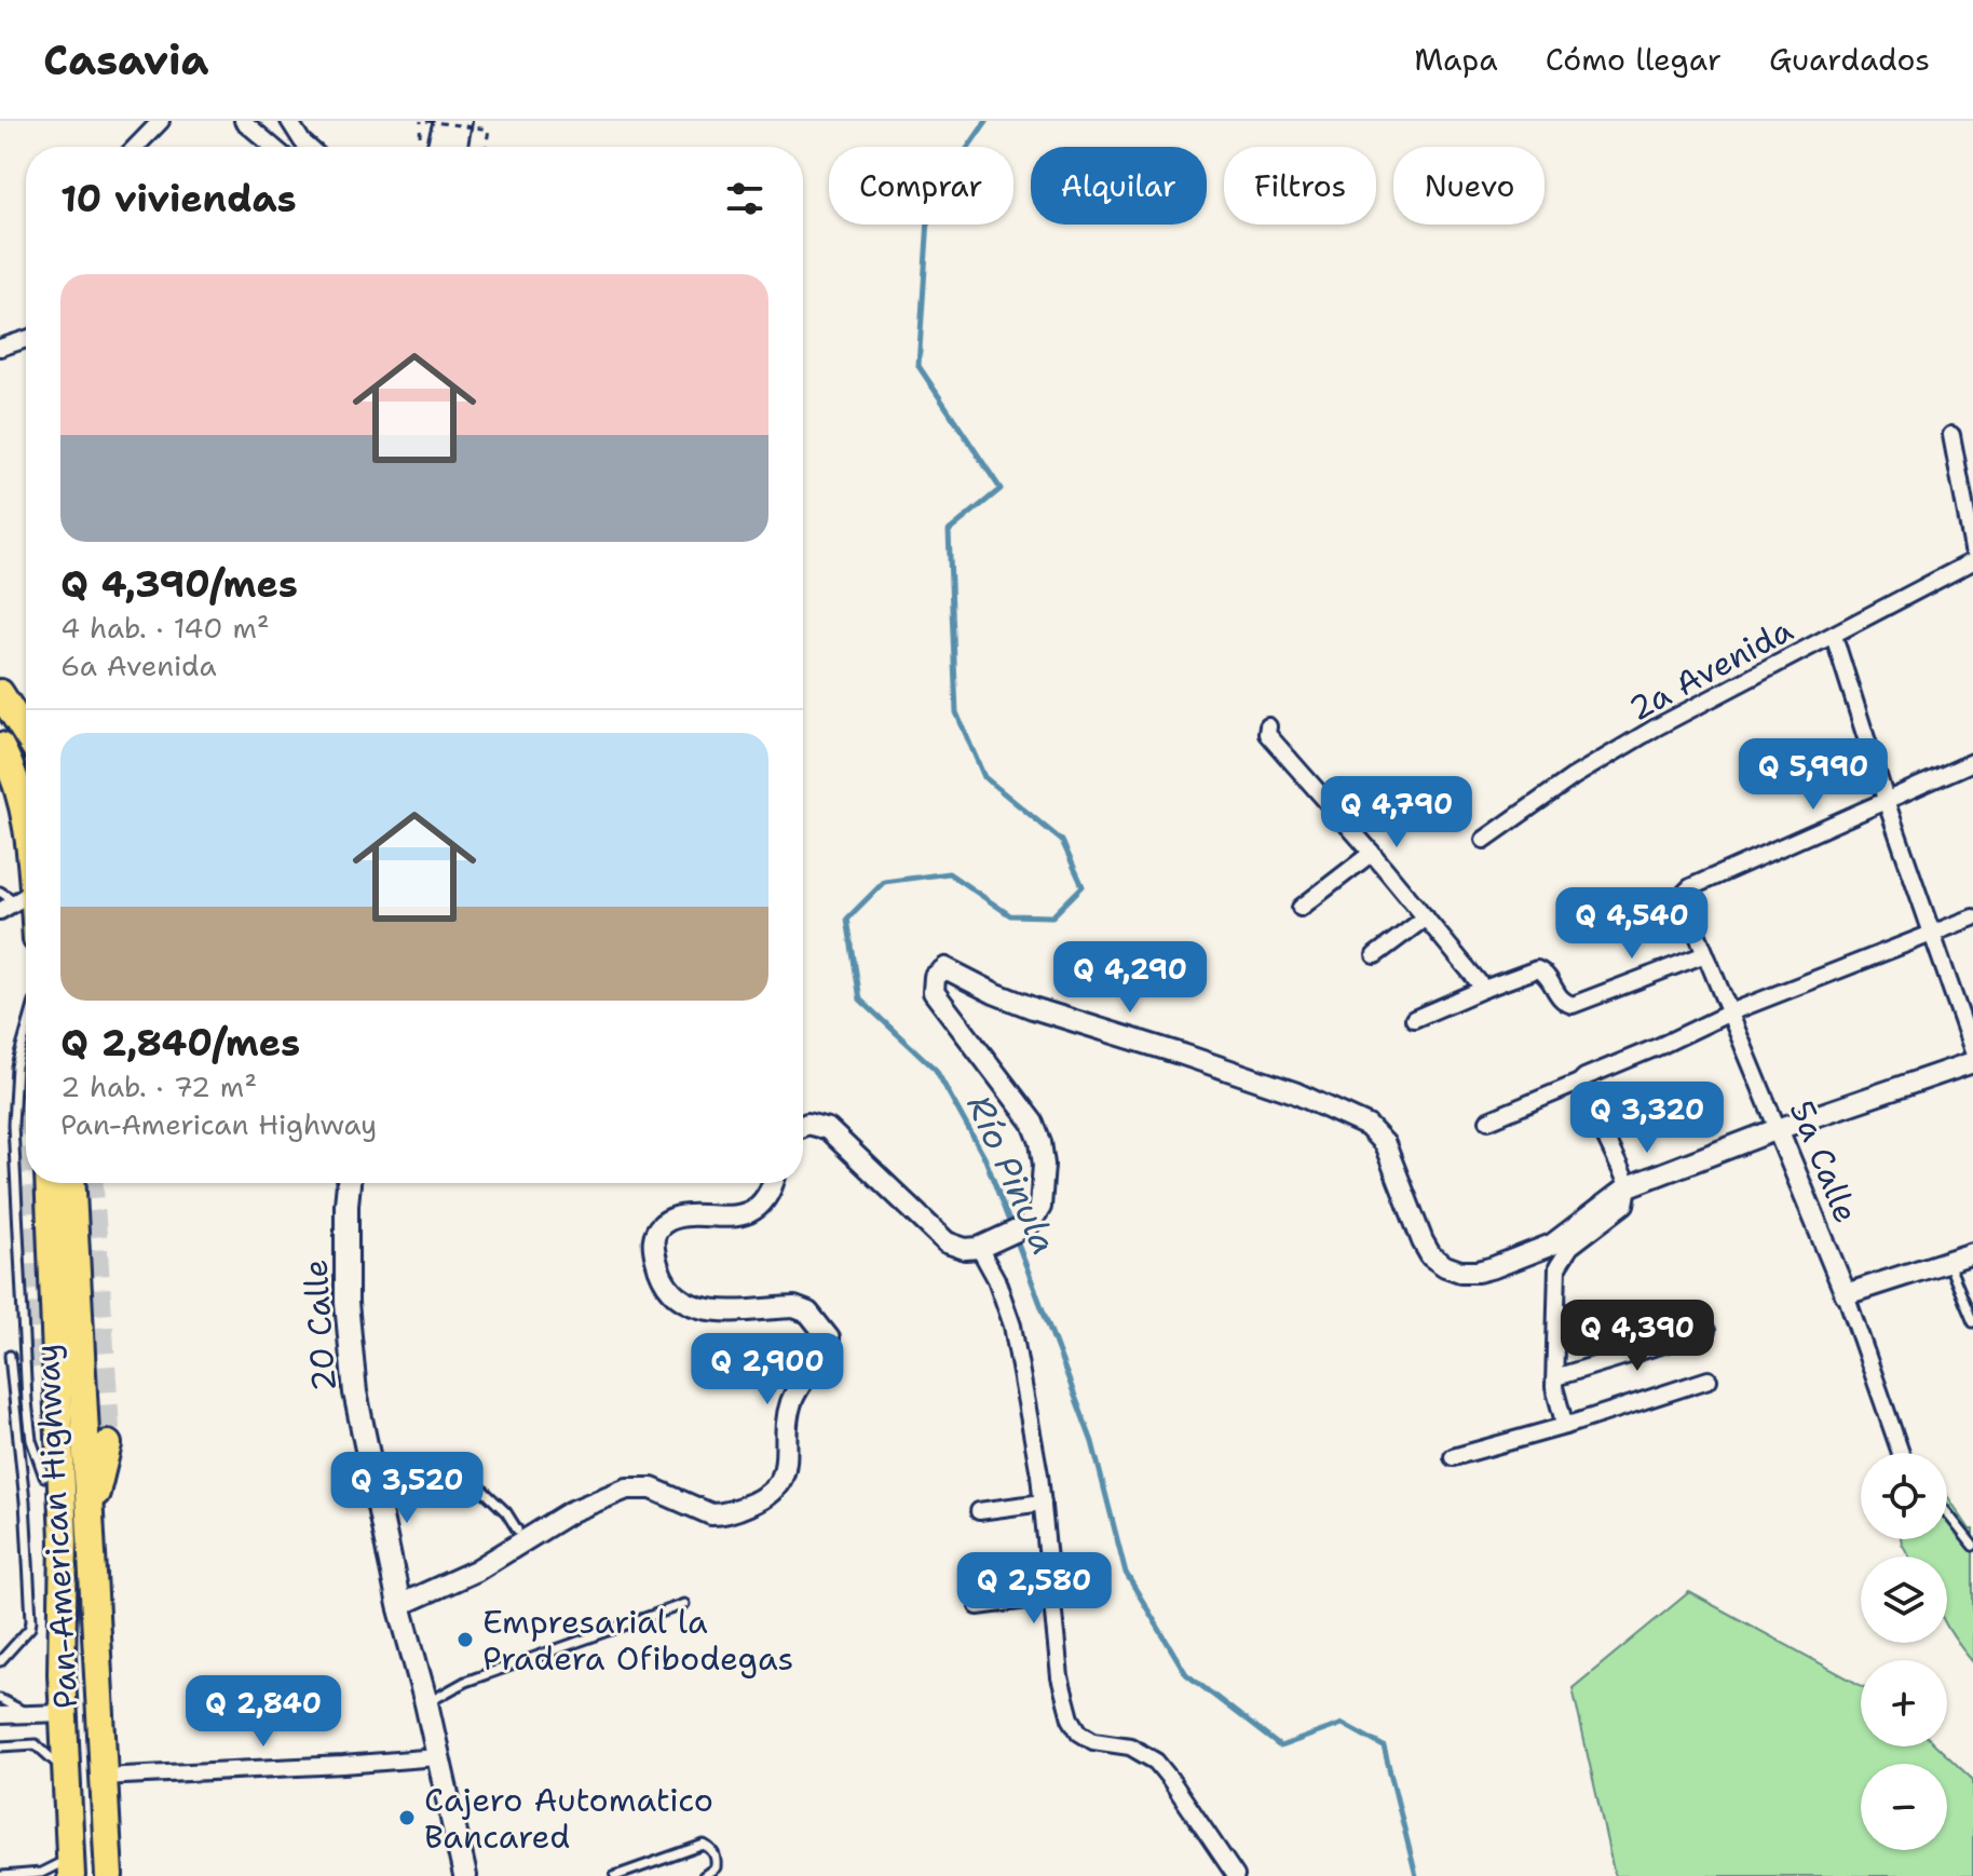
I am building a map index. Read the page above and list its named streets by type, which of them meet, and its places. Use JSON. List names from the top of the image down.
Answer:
{
  "streets": {
    "highway": ["Pan-American Highway"],
    "main road": ["20 Calle"],
    "street": ["2a Avenida", "5a Calle"]
  },
  "water": ["Río Pinula"],
  "places": ["Empresarial la Pradera Ofibodegas", "Cajero Automatico Bancared"],
  "page": {
    "header": "Casavia",
    "nav": ["Mapa", "Cómo llegar", "Guardados"],
    "chip": [
      "Comprar",
      "Alquilar",
      "Filtros",
      "Nuevo"
    ],
    "heading": "10 viviendas",
    "list": [
      {
        "name": "Q 4,390/mes",
        "note": "4 hab. · 140 m² · 6a Avenida"
      },
      {
        "name": "Q 2,840/mes",
        "note": "2 hab. · 72 m² · Pan-American Highway"
      }
    ],
    "price": [
      "Q 5,990",
      "Q 4,790",
      "Q 4,540",
      "Q 4,290",
      "Q 3,320",
      "Q 4,390",
      "Q 2,900",
      "Q 3,520",
      "Q 2,580",
      "Q 2,840"
    ],
    "map_buttons": ["+", "−"]
  }
}
